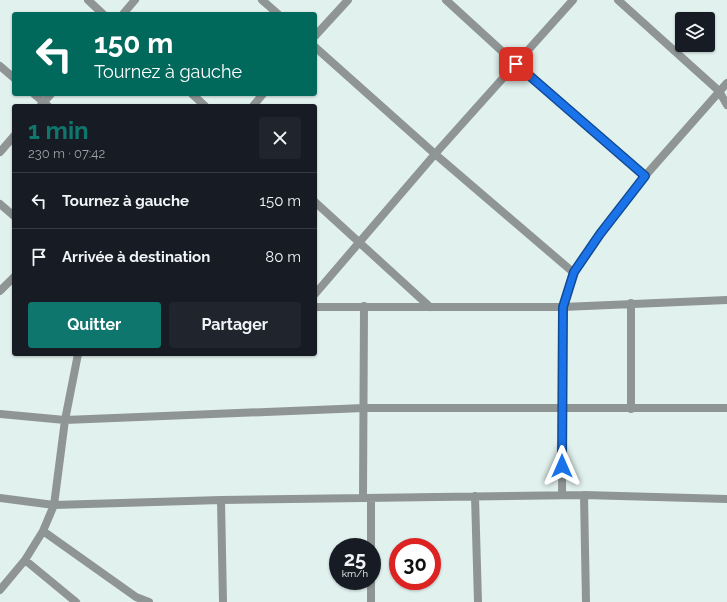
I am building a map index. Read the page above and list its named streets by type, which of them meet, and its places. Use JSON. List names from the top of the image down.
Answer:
{
  "page": {
    "turn": ["150 m", "Tournez à gauche"],
    "heading": ["1 min", "230 m · 07:42"],
    "list": [
      {
        "name": "Tournez à gauche",
        "value": "150 m"
      },
      {
        "name": "Arrivée à destination",
        "value": "80 m"
      }
    ],
    "buttons": ["Quitter", "Partager"],
    "speed": "25 km/h",
    "limit": "30"
  }
}
